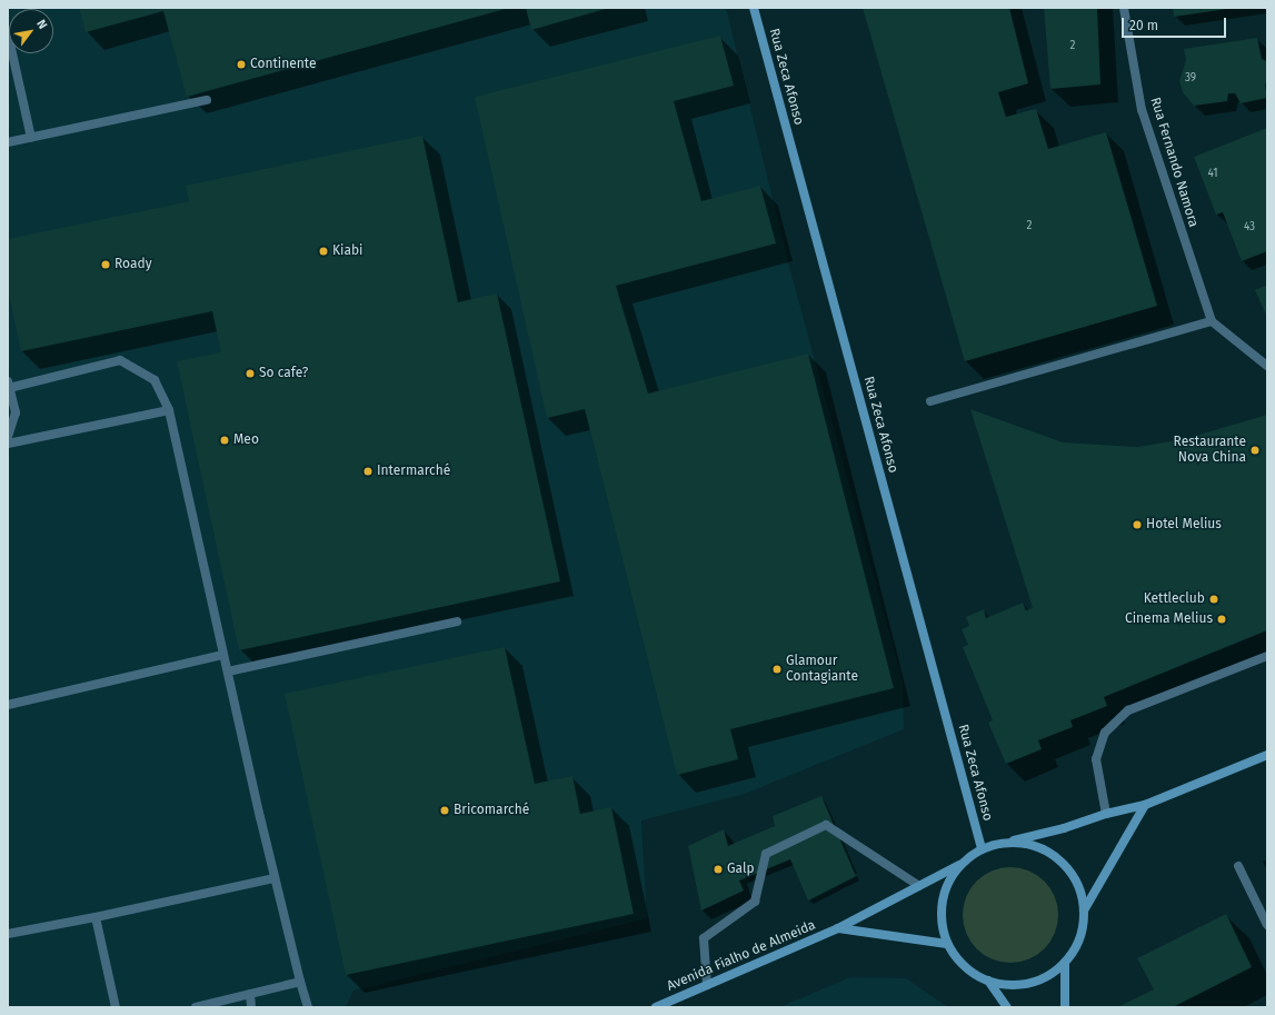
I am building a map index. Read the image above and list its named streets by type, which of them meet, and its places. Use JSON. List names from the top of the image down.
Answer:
{
  "streets": {
    "main road": ["Rua Zeca Afonso", "Avenida Fialho de Almeida"],
    "street": ["Rua Fernando Namora"]
  },
  "crossings": [
    ["Rua Zeca Afonso", "Avenida Fialho de Almeida"]
  ],
  "places": [
    "Continente",
    "Kiabi",
    "Roady",
    "So cafe?",
    "Meo",
    "Restaurante Nova China",
    "Intermarché",
    "Hotel Melius",
    "Kettleclub",
    "Cinema Melius",
    "Glamour Contagiante",
    "Bricomarché",
    "Galp"
  ],
  "house_numbers": [
    "2",
    "39",
    "41",
    "2",
    "43"
  ],
  "scale_bar": "20 m",
  "north": "top right"
}
